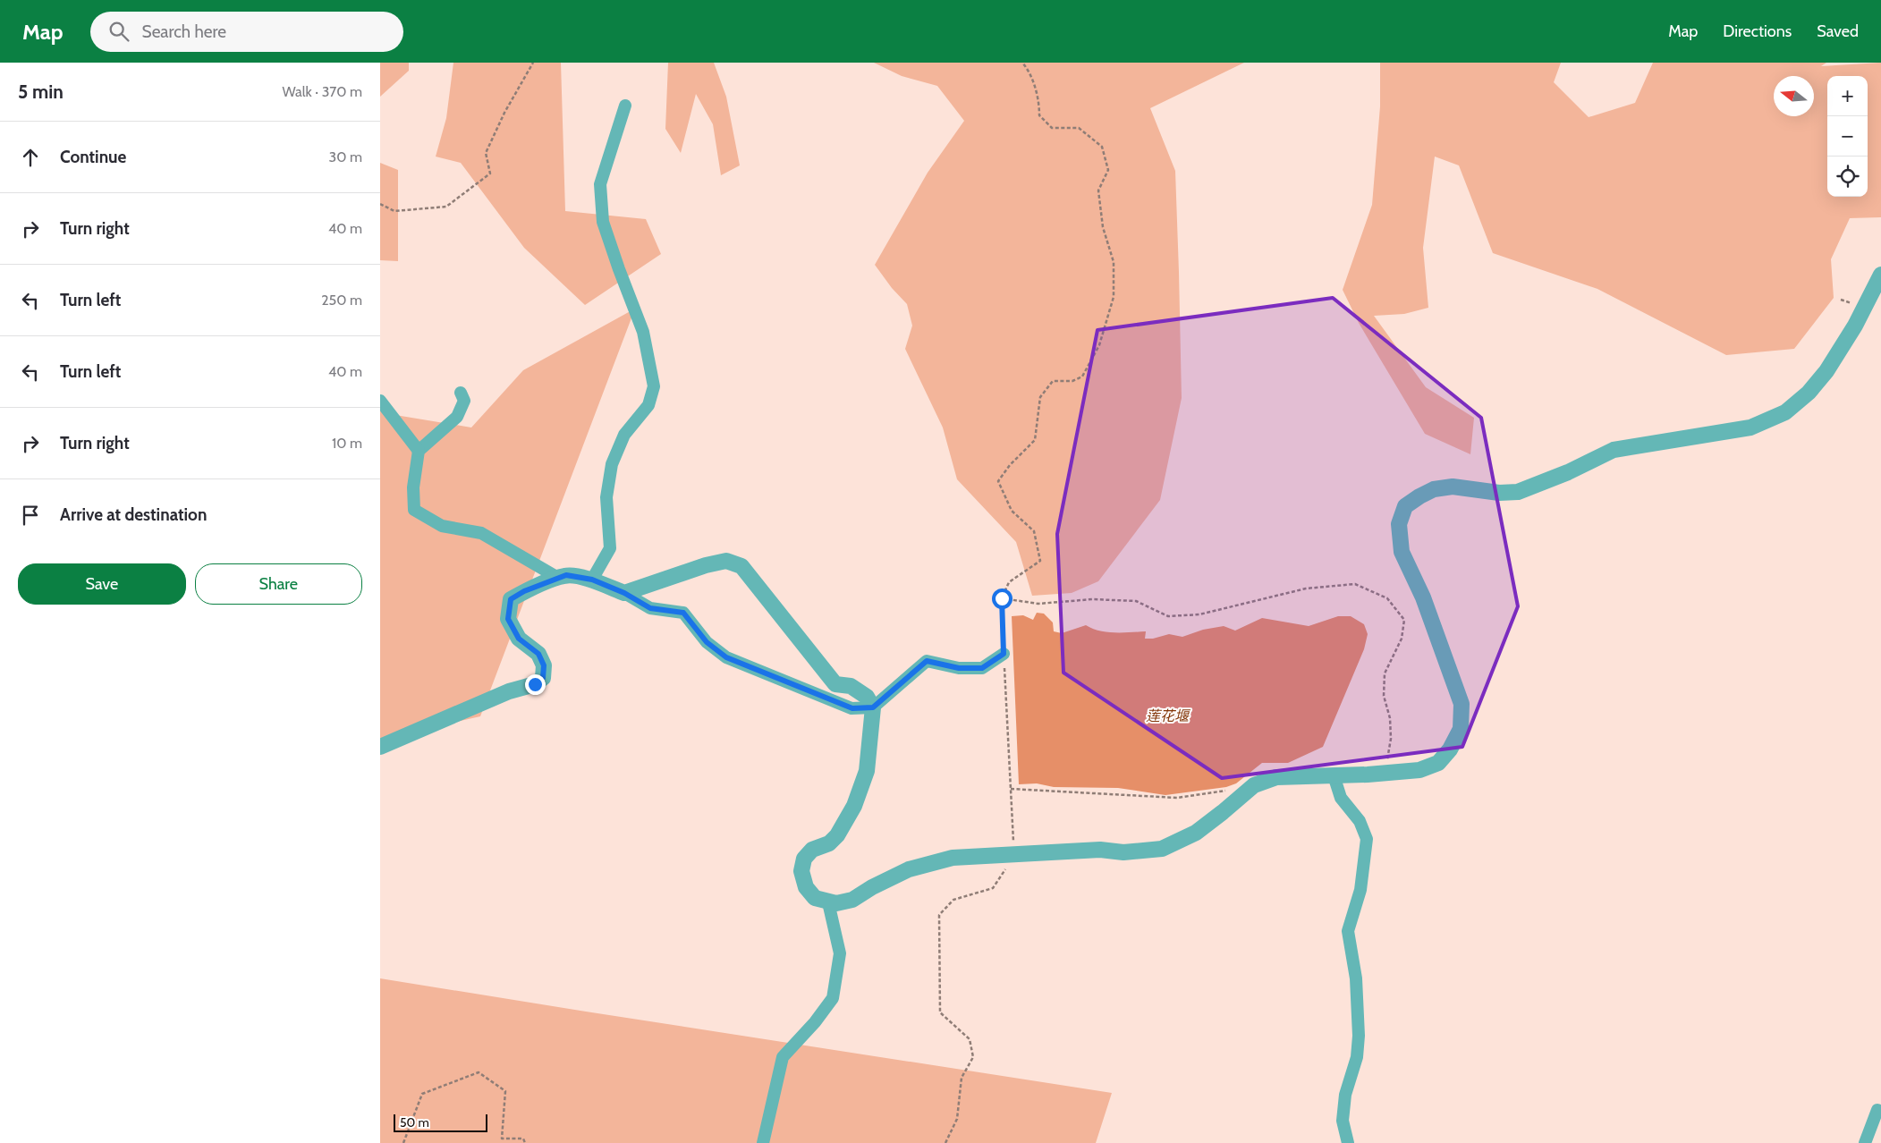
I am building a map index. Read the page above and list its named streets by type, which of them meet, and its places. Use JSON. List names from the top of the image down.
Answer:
{
  "water": ["莲花堰"],
  "scale_bar": "50 m",
  "north": "left",
  "page": {
    "header": "Map",
    "search": "Search here",
    "nav": ["Map", "Directions", "Saved"],
    "heading": ["5 min", "Walk · 370 m"],
    "map_buttons": ["+", "−"],
    "list": [
      ["Continue", "30 m"],
      ["Turn right", "40 m"],
      ["Turn left", "250 m"],
      ["Turn left", "40 m"],
      ["Turn right", "10 m"],
      "Arrive at destination"
    ],
    "buttons": ["Save", "Share"],
    "scale": "50 m"
  }
}
